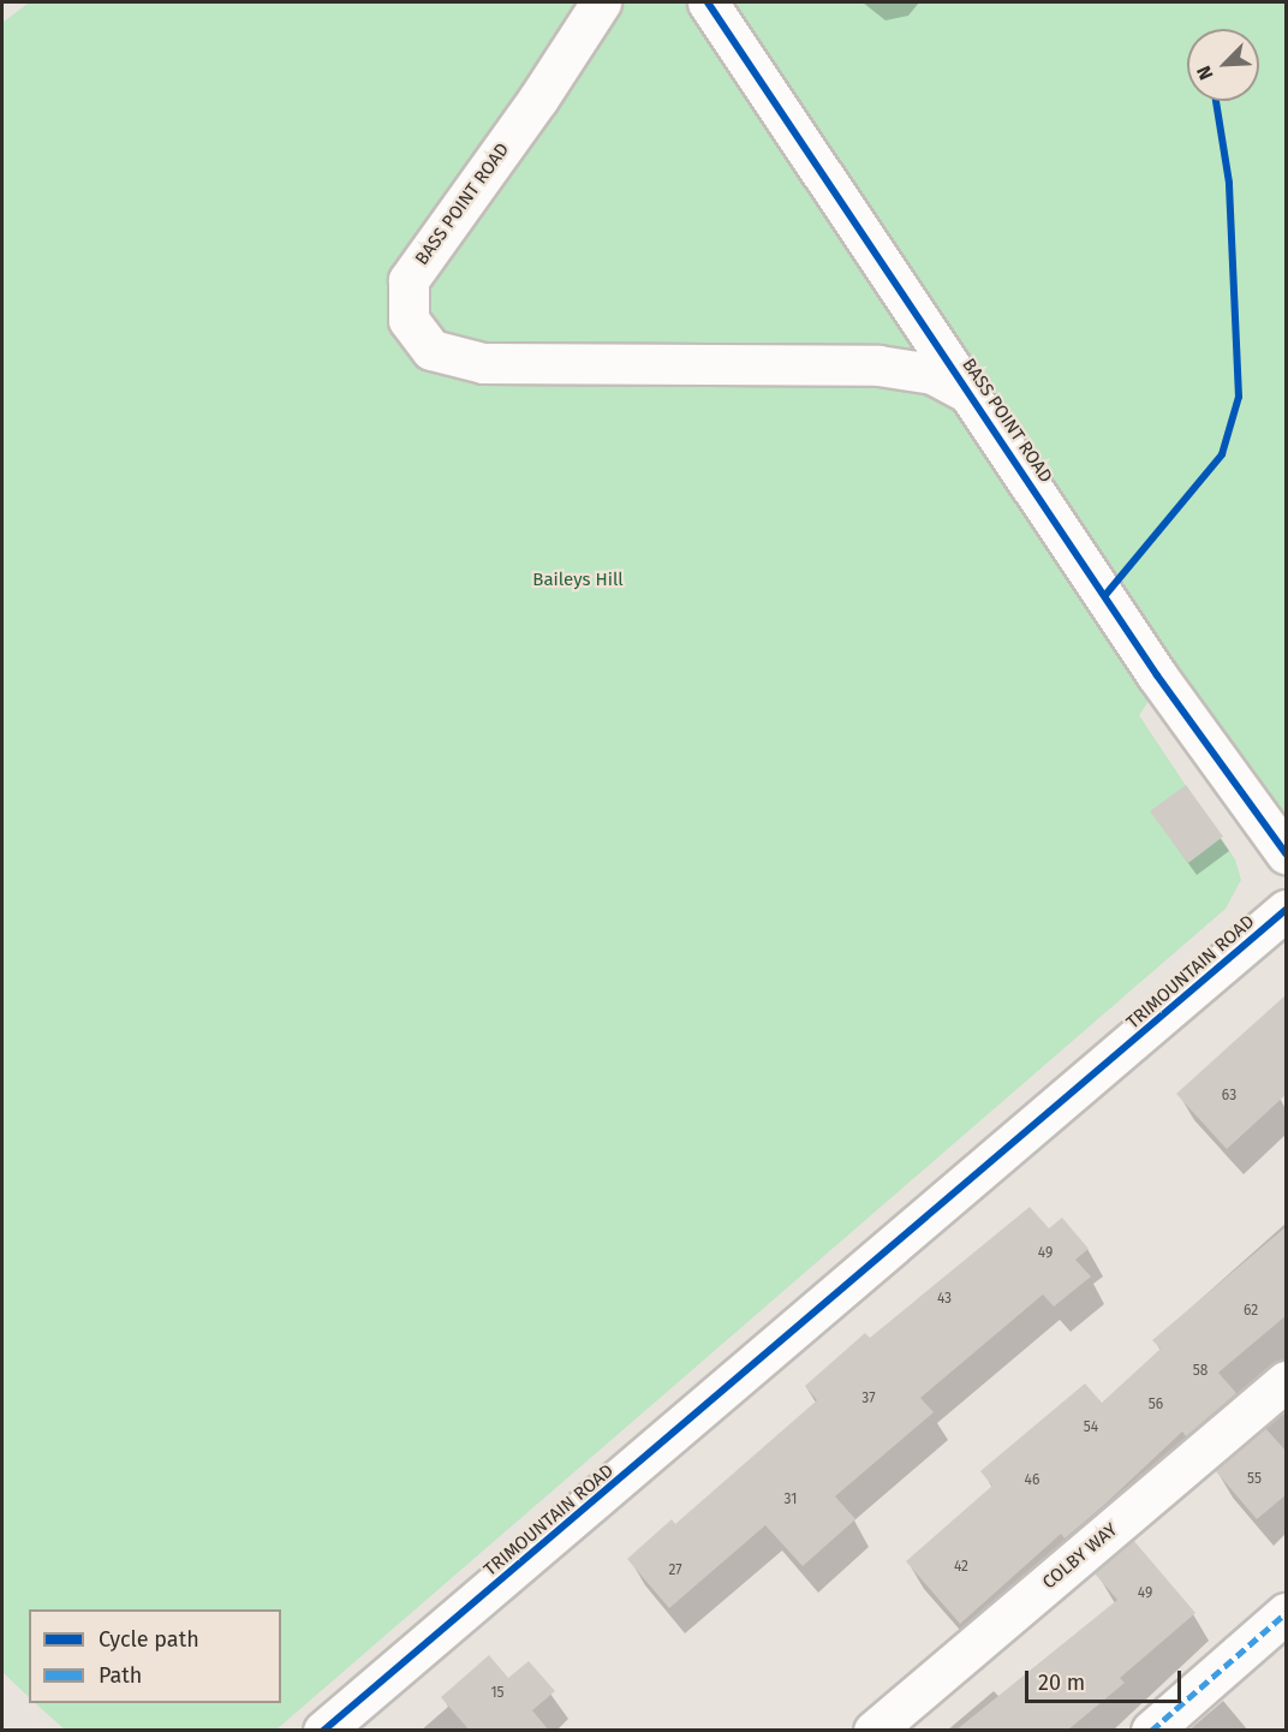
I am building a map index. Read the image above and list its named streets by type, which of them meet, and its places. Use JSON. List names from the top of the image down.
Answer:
{
  "streets": {
    "street": ["BASS POINT ROAD", "TRIMOUNTAIN ROAD", "COLBY WAY"]
  },
  "parks": ["Baileys Hill"],
  "house_numbers": [
    "63",
    "49",
    "43",
    "62",
    "58",
    "37",
    "56",
    "54",
    "55",
    "46",
    "31",
    "42",
    "27",
    "49",
    "15"
  ],
  "legend": ["Cycle path", "Path"],
  "scale_bar": "20 m",
  "north": "bottom left"
}
